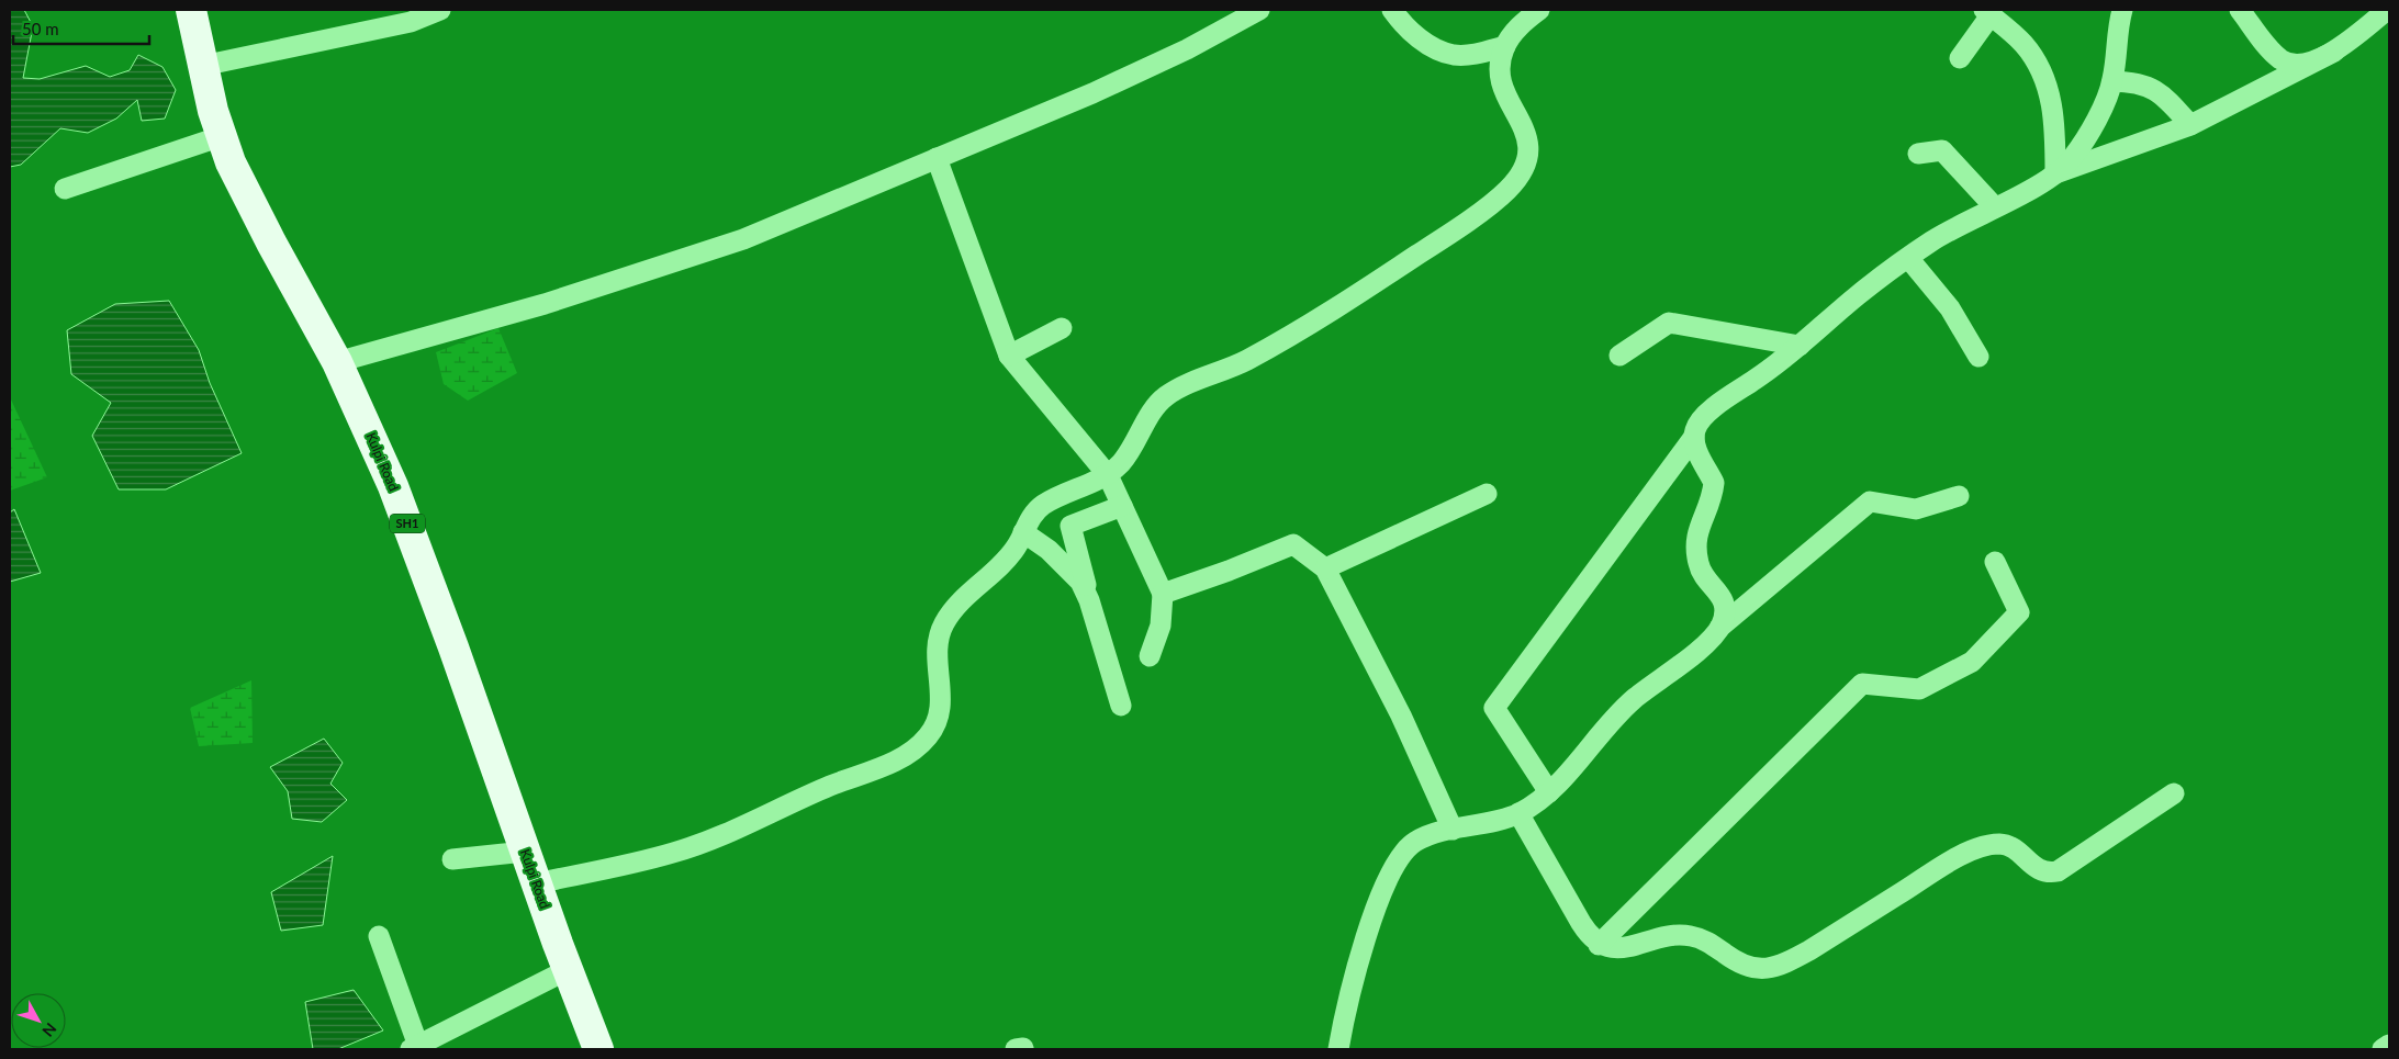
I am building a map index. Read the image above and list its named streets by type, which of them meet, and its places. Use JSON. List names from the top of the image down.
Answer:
{
  "streets": {
    "main road": ["Kulpi Road", "SH1"]
  },
  "scale_bar": "50 m",
  "north": "bottom right"
}
